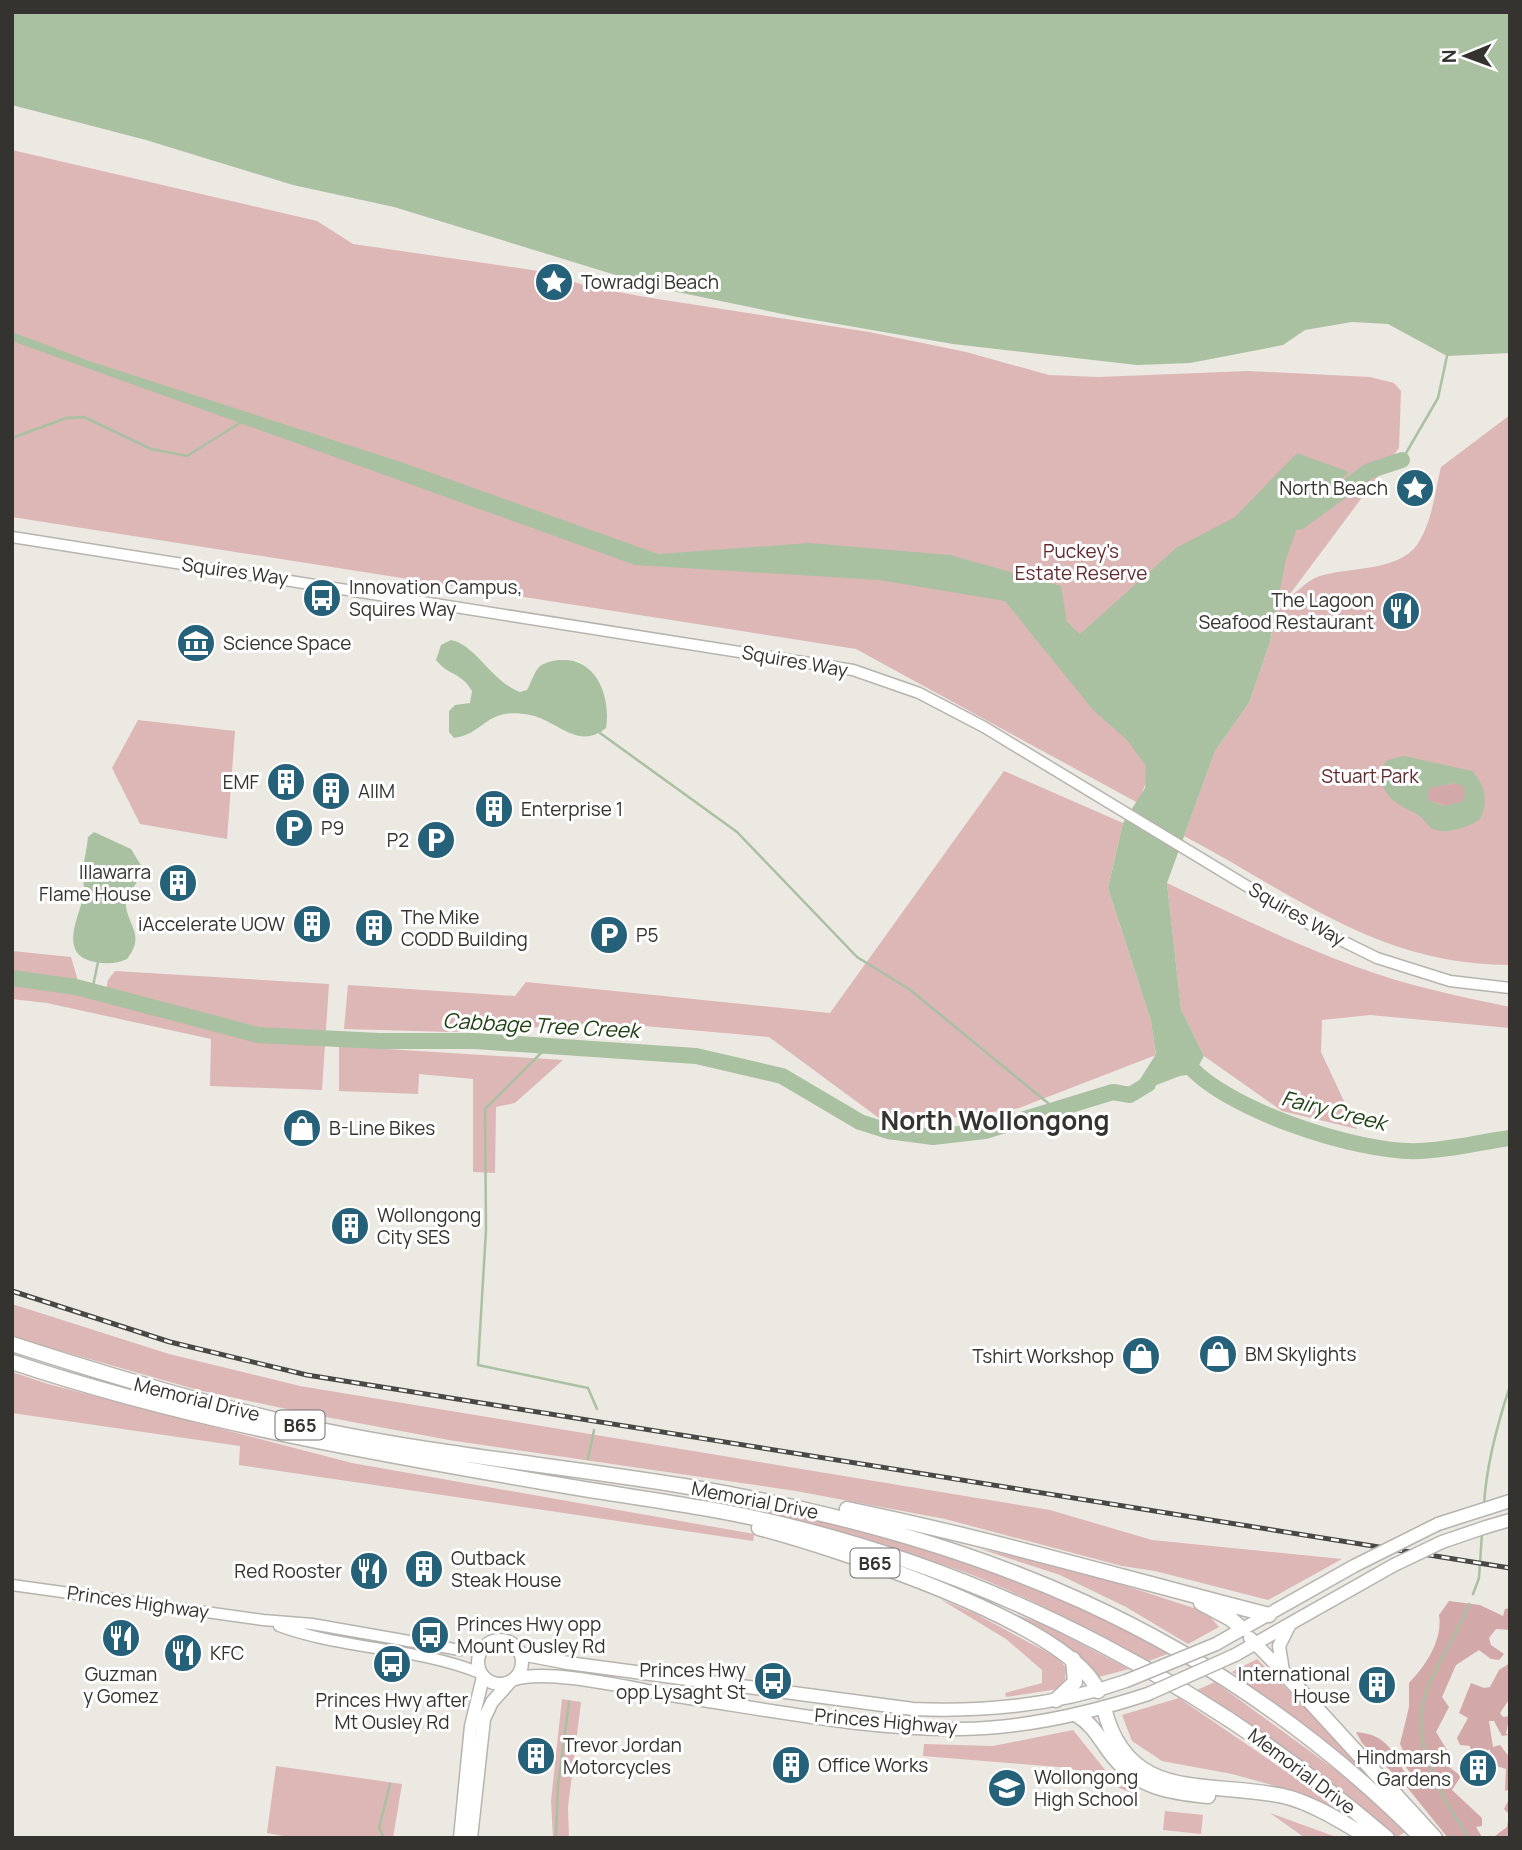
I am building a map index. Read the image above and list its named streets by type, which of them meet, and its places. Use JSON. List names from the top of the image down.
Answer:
{
  "streets": {
    "highway": ["Memorial Drive", "B65"],
    "main road": ["Squires Way", "Princes Highway"]
  },
  "crossings": [
    ["Memorial Drive", "B65"],
    ["B65", "Princes Highway"]
  ],
  "districts": ["North Wollongong"],
  "water": ["Cabbage Tree Creek", "Fairy Creek"],
  "parks": ["Puckey's Estate Reserve", "Stuart Park"],
  "places": {
    "place": ["Towradgi Beach", "North Beach"],
    "bus stop": [
      "Innovation Campus, Squires Way",
      "Princes Hwy opp Mount Ousley Rd",
      "Princes Hwy after Mt Ousley Rd",
      "Princes Hwy opp Lysaght St"
    ],
    "restaurant": [
      "The Lagoon Seafood Restaurant",
      "Red Rooster",
      "Guzman y Gomez",
      "KFC"
    ],
    "museum": ["Science Space"],
    "building": [
      "EMF",
      "AIIM",
      "Enterprise 1",
      "Illawarra Flame House",
      "iAccelerate UOW",
      "The Mike CODD Building",
      "Wollongong City SES",
      "Outback Steak House",
      "International House",
      "Trevor Jordan Motorcycles",
      "Office Works",
      "Hindmarsh Gardens"
    ],
    "parking": ["P9", "P2", "P5"],
    "shop": ["B-Line Bikes", "BM Skylights", "Tshirt Workshop"],
    "school or university": ["Wollongong High School"]
  },
  "north": "left"
}
